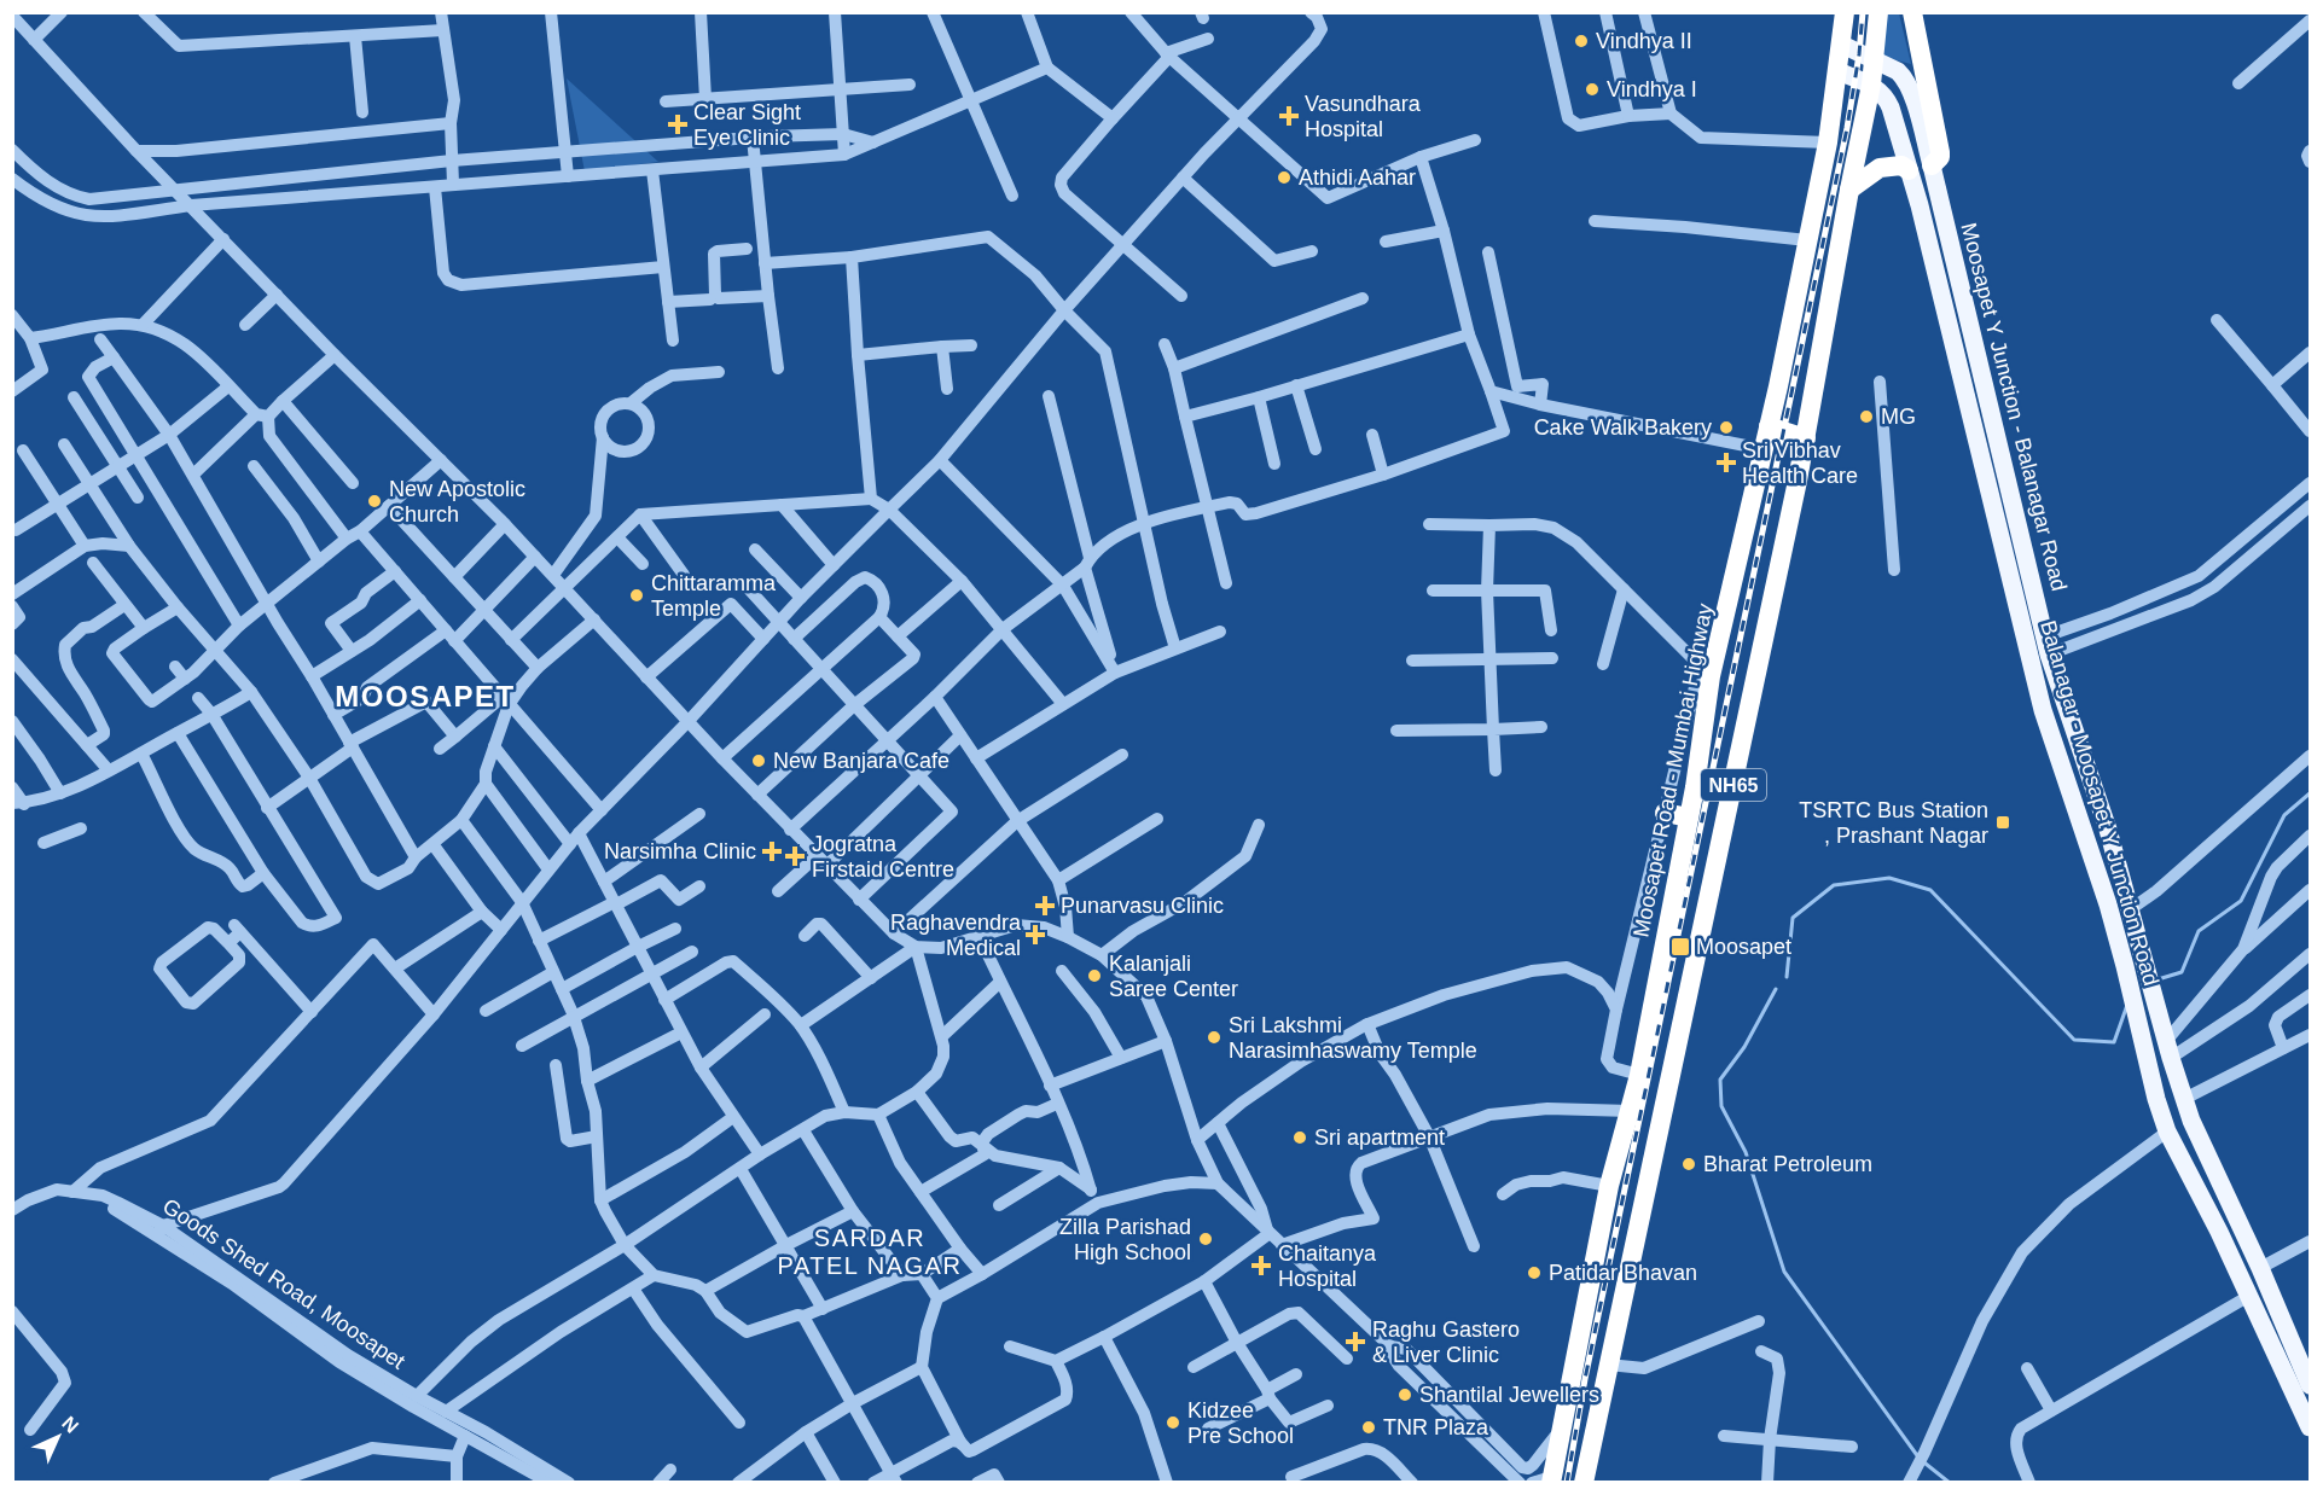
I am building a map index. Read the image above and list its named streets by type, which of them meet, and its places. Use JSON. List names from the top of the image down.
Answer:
{
  "streets": {
    "highway": ["Moosapet Road - Mumbai Highway", "NH65"],
    "main road": ["Moosapet Y Junction - Balanagar Road", "Balanagar - Moosapet Y Junction Road"],
    "street": ["Goods Shed Road, Moosapet"]
  },
  "crossings": [
    ["Moosapet Y Junction - Balanagar Road", "NH65"],
    ["Moosapet Road - Mumbai Highway", "NH65"],
    ["NH65", "Balanagar - Moosapet Y Junction Road"]
  ],
  "districts": ["MOOSAPET", "SARDAR PATEL NAGAR"],
  "places": {
    "other": [
      "Vindhya II",
      "Vindhya I",
      "Athidi Aahar",
      "MG",
      "Cake Walk Bakery",
      "New Apostolic Church",
      "Chittaramma Temple",
      "New Banjara Cafe",
      "Kalanjali Saree Center",
      "Sri Lakshmi Narasimhaswamy Temple",
      "Sri apartment",
      "Bharat Petroleum",
      "Zilla Parishad High School",
      "Patidar Bhavan",
      "Shantilal Jewellers",
      "Kidzee Pre School",
      "TNR Plaza"
    ],
    "health": [
      "Vasundhara Hospital",
      "Clear Sight Eye Clinic",
      "Sri Vibhav Health Care",
      "Narsimha Clinic",
      "Jogratna Firstaid Centre",
      "Punarvasu Clinic",
      "Raghavendra Medical",
      "Chaitanya Hospital",
      "Raghu Gastero & Liver Clinic"
    ],
    "transit": ["TSRTC Bus Station , Prashant Nagar", "Moosapet"]
  },
  "north": "top right"
}
